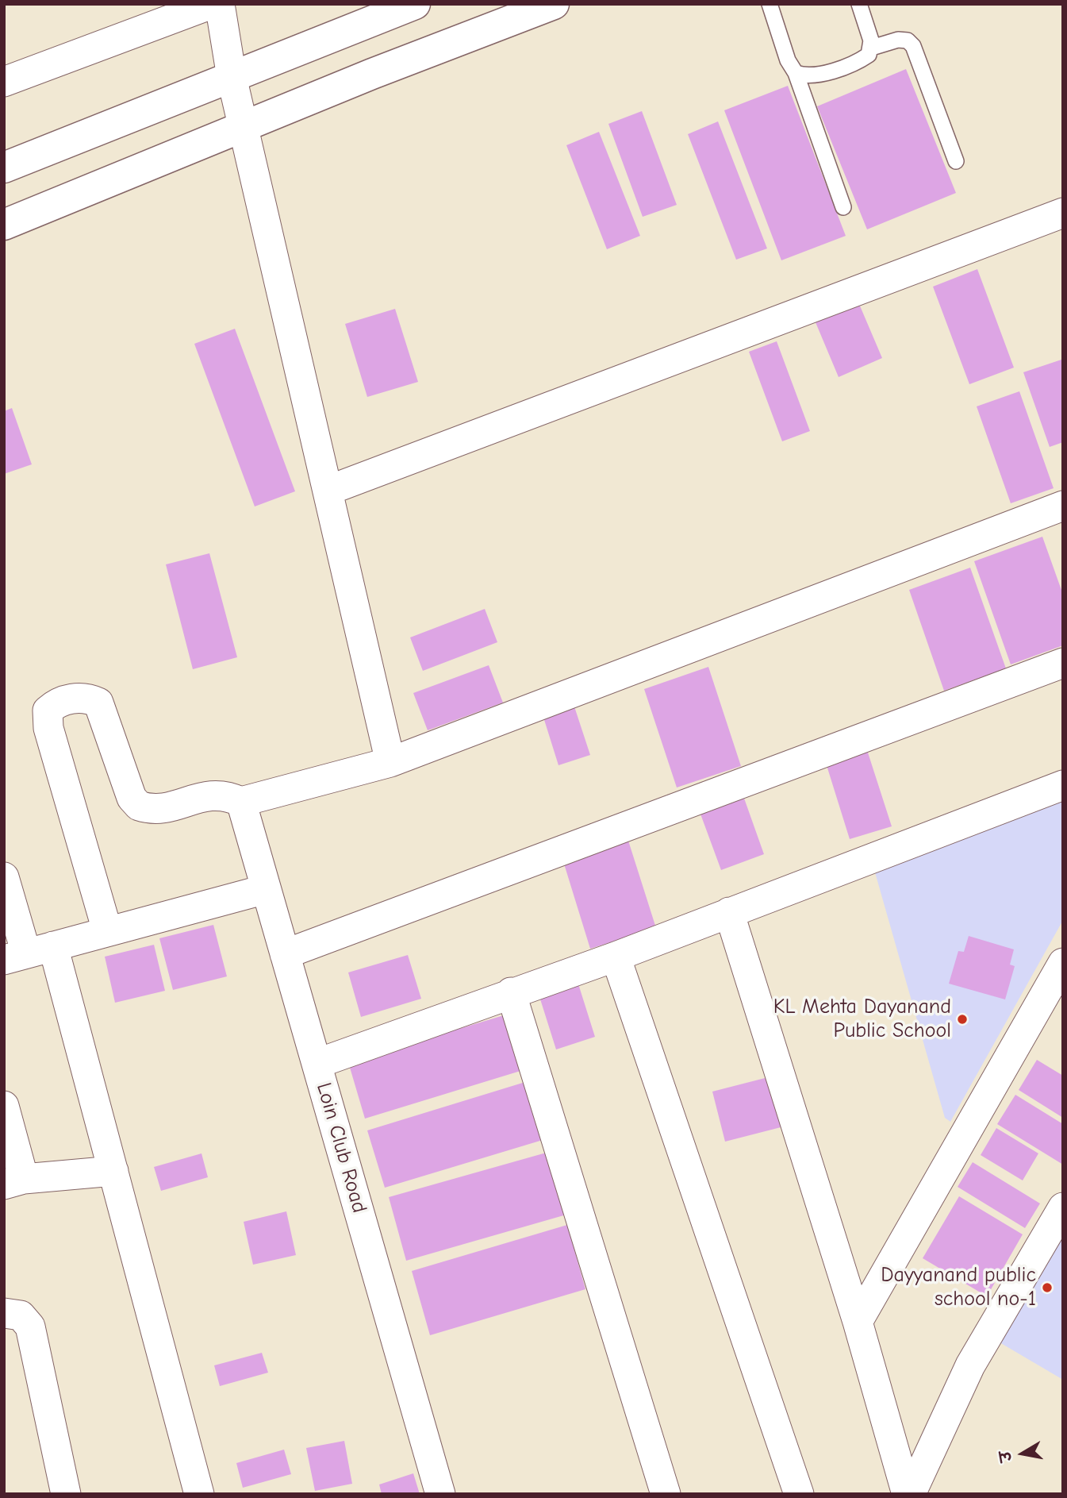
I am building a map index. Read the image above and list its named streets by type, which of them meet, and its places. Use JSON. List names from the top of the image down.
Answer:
{
  "streets": {
    "street": ["Loin Club Road"]
  },
  "places": ["KL Mehta Dayanand Public School", "Dayyanand public school no-1"],
  "north": "left"
}
